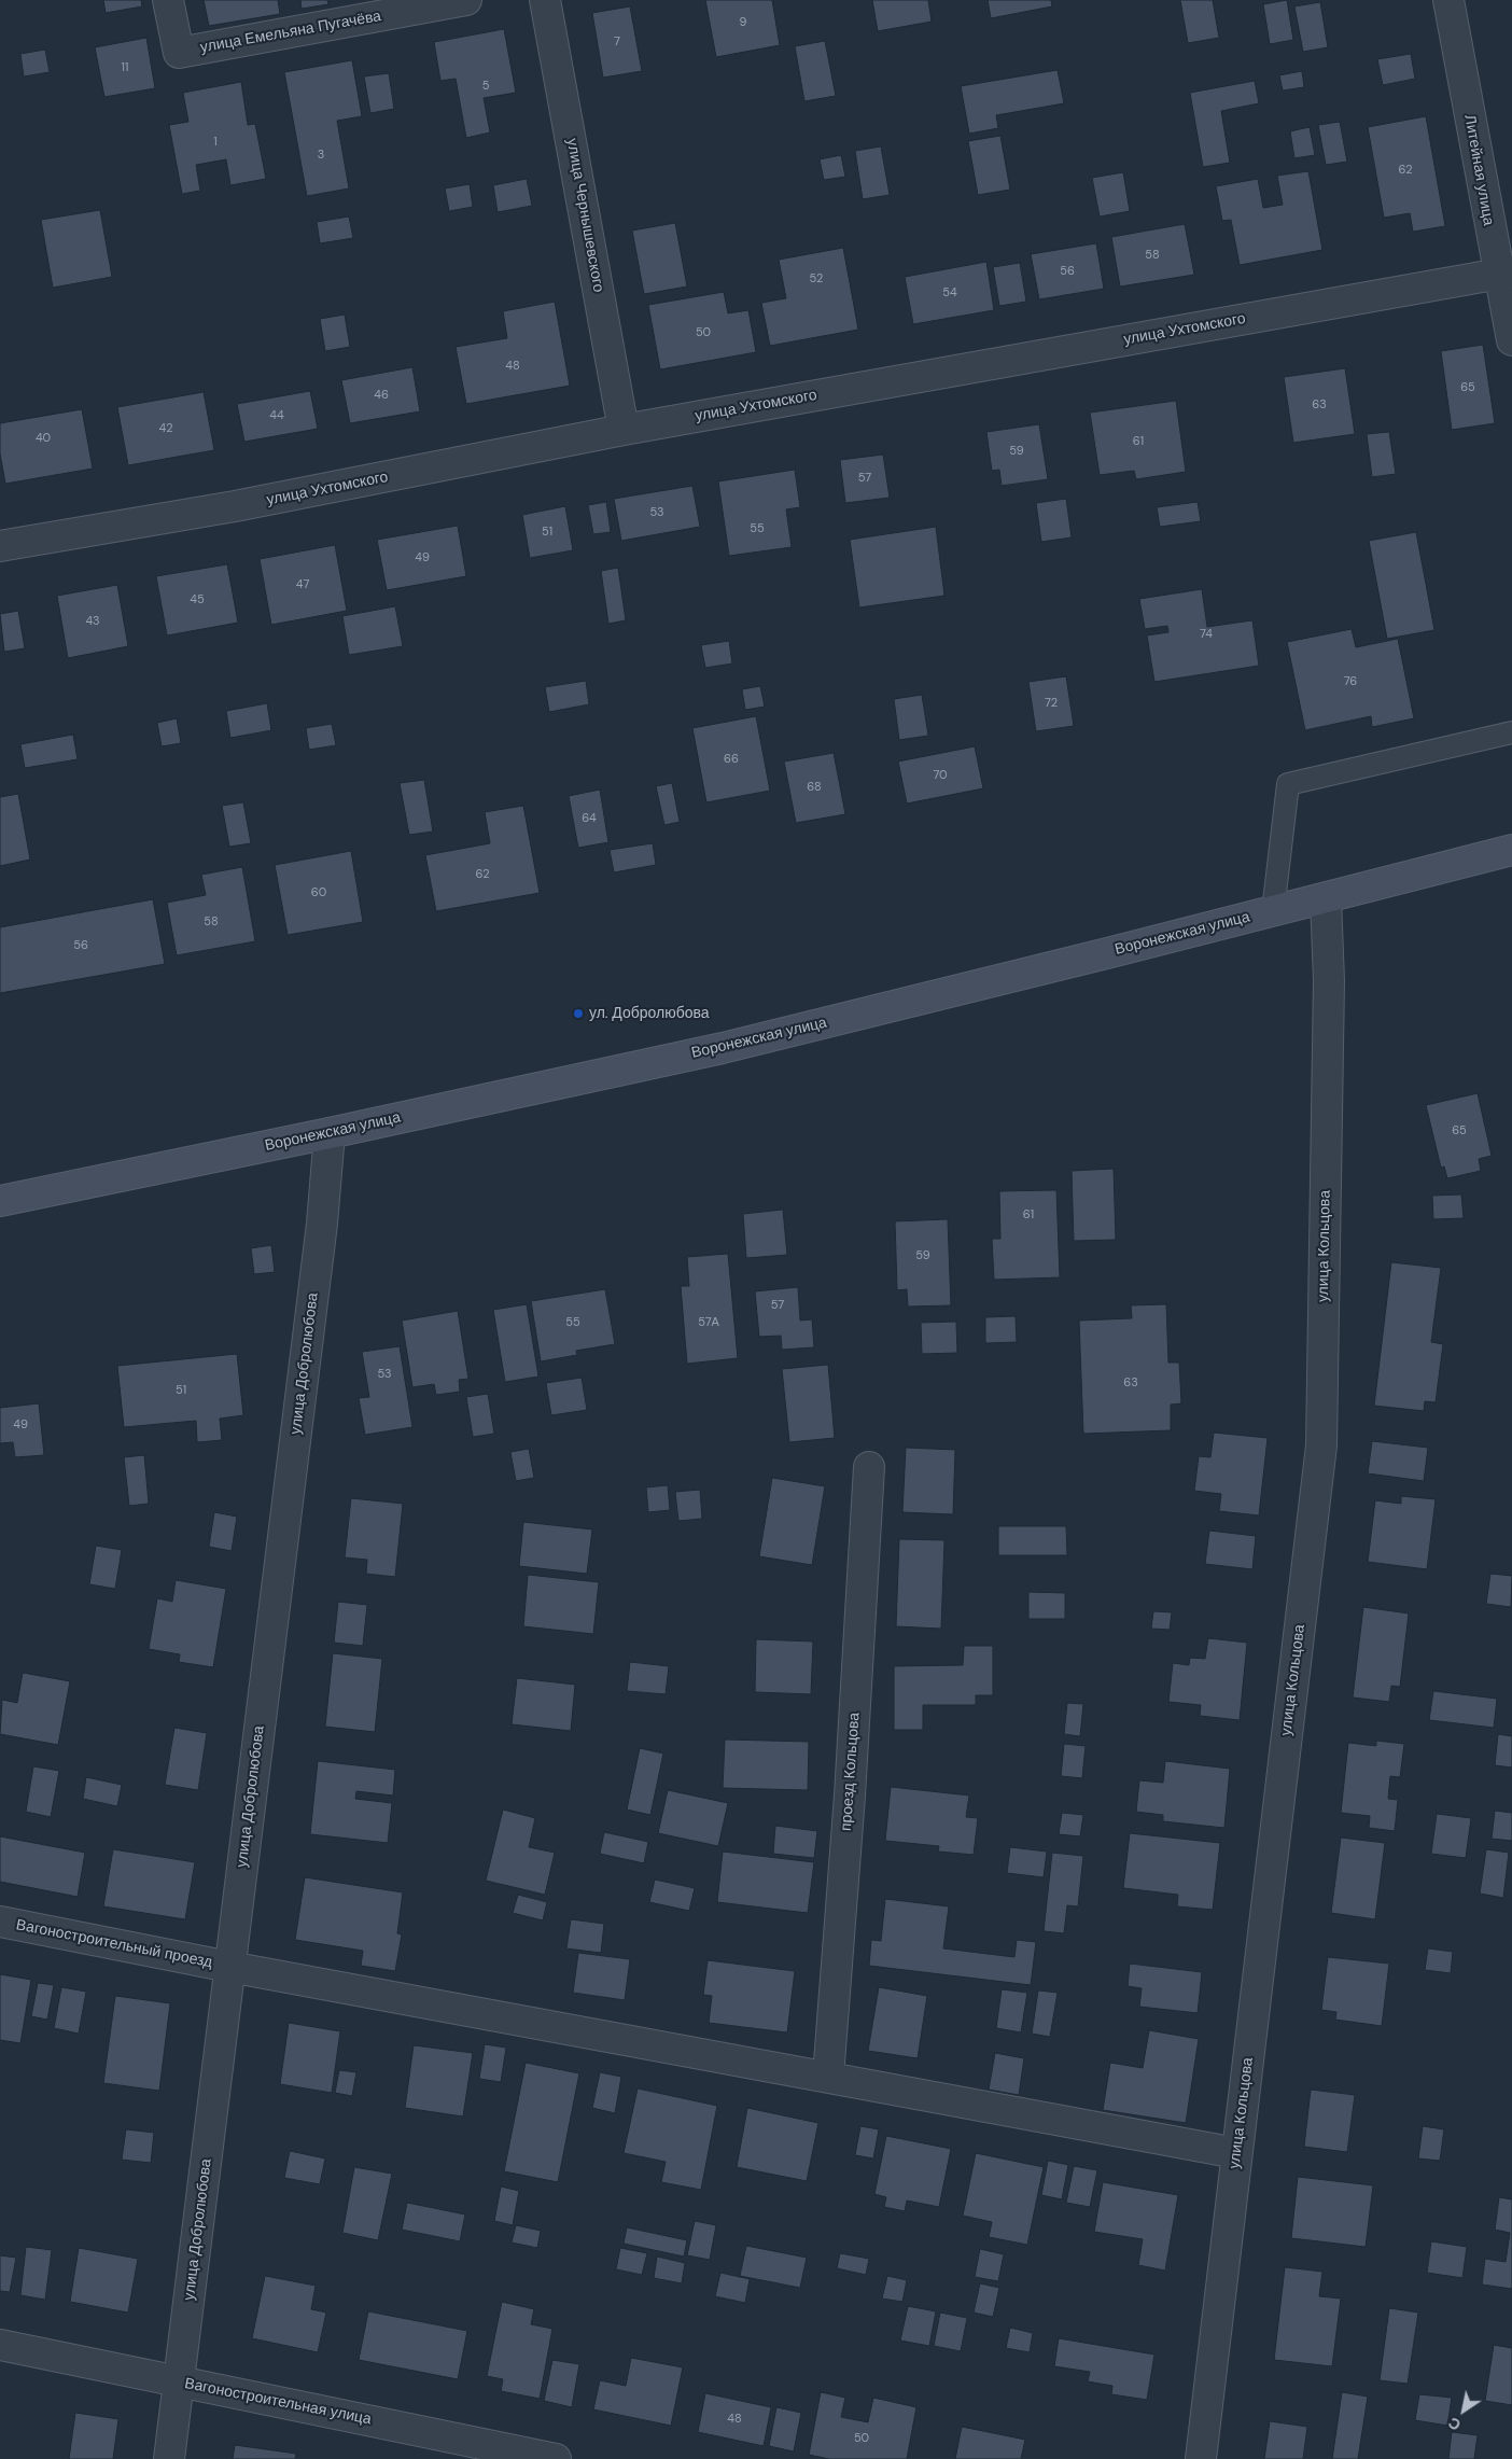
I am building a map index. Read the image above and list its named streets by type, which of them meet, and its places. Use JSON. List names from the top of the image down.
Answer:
{
  "streets": {
    "street": [
      "улица Емельяна Пугачёва",
      "Литейная улица",
      "улица Чернышевского",
      "улица Ухтомского",
      "Воронежская улица",
      "улица Кольцова",
      "улица Добролюбова",
      "проезд Кольцова",
      "Вагоностроительный проезд",
      "Вагоностроительная улица"
    ]
  },
  "crossings": [
    ["Литейная улица", "улица Ухтомского"],
    ["улица Чернышевского", "улица Ухтомского"],
    ["Воронежская улица", "улица Кольцова"],
    ["Воронежская улица", "улица Добролюбова"],
    ["улица Кольцова", "Вагоностроительный проезд"],
    ["улица Добролюбова", "Вагоностроительный проезд"],
    ["улица Добролюбова", "Вагоностроительная улица"],
    ["проезд Кольцова", "Вагоностроительный проезд"]
  ],
  "places": ["ул. Добролюбова"],
  "house_numbers": [
    "9",
    "7",
    "11",
    "5",
    "1",
    "3",
    "62",
    "58",
    "56",
    "52",
    "54",
    "50",
    "48",
    "65",
    "46",
    "63",
    "44",
    "42",
    "40",
    "61",
    "59",
    "57",
    "53",
    "55",
    "51",
    "49",
    "47",
    "45",
    "43",
    "74",
    "76",
    "72",
    "66",
    "70",
    "68",
    "64",
    "62",
    "60",
    "58",
    "56",
    "65",
    "61",
    "59",
    "57",
    "55",
    "57А",
    "53",
    "63",
    "51",
    "49",
    "48",
    "50"
  ],
  "north": "bottom left"
}
